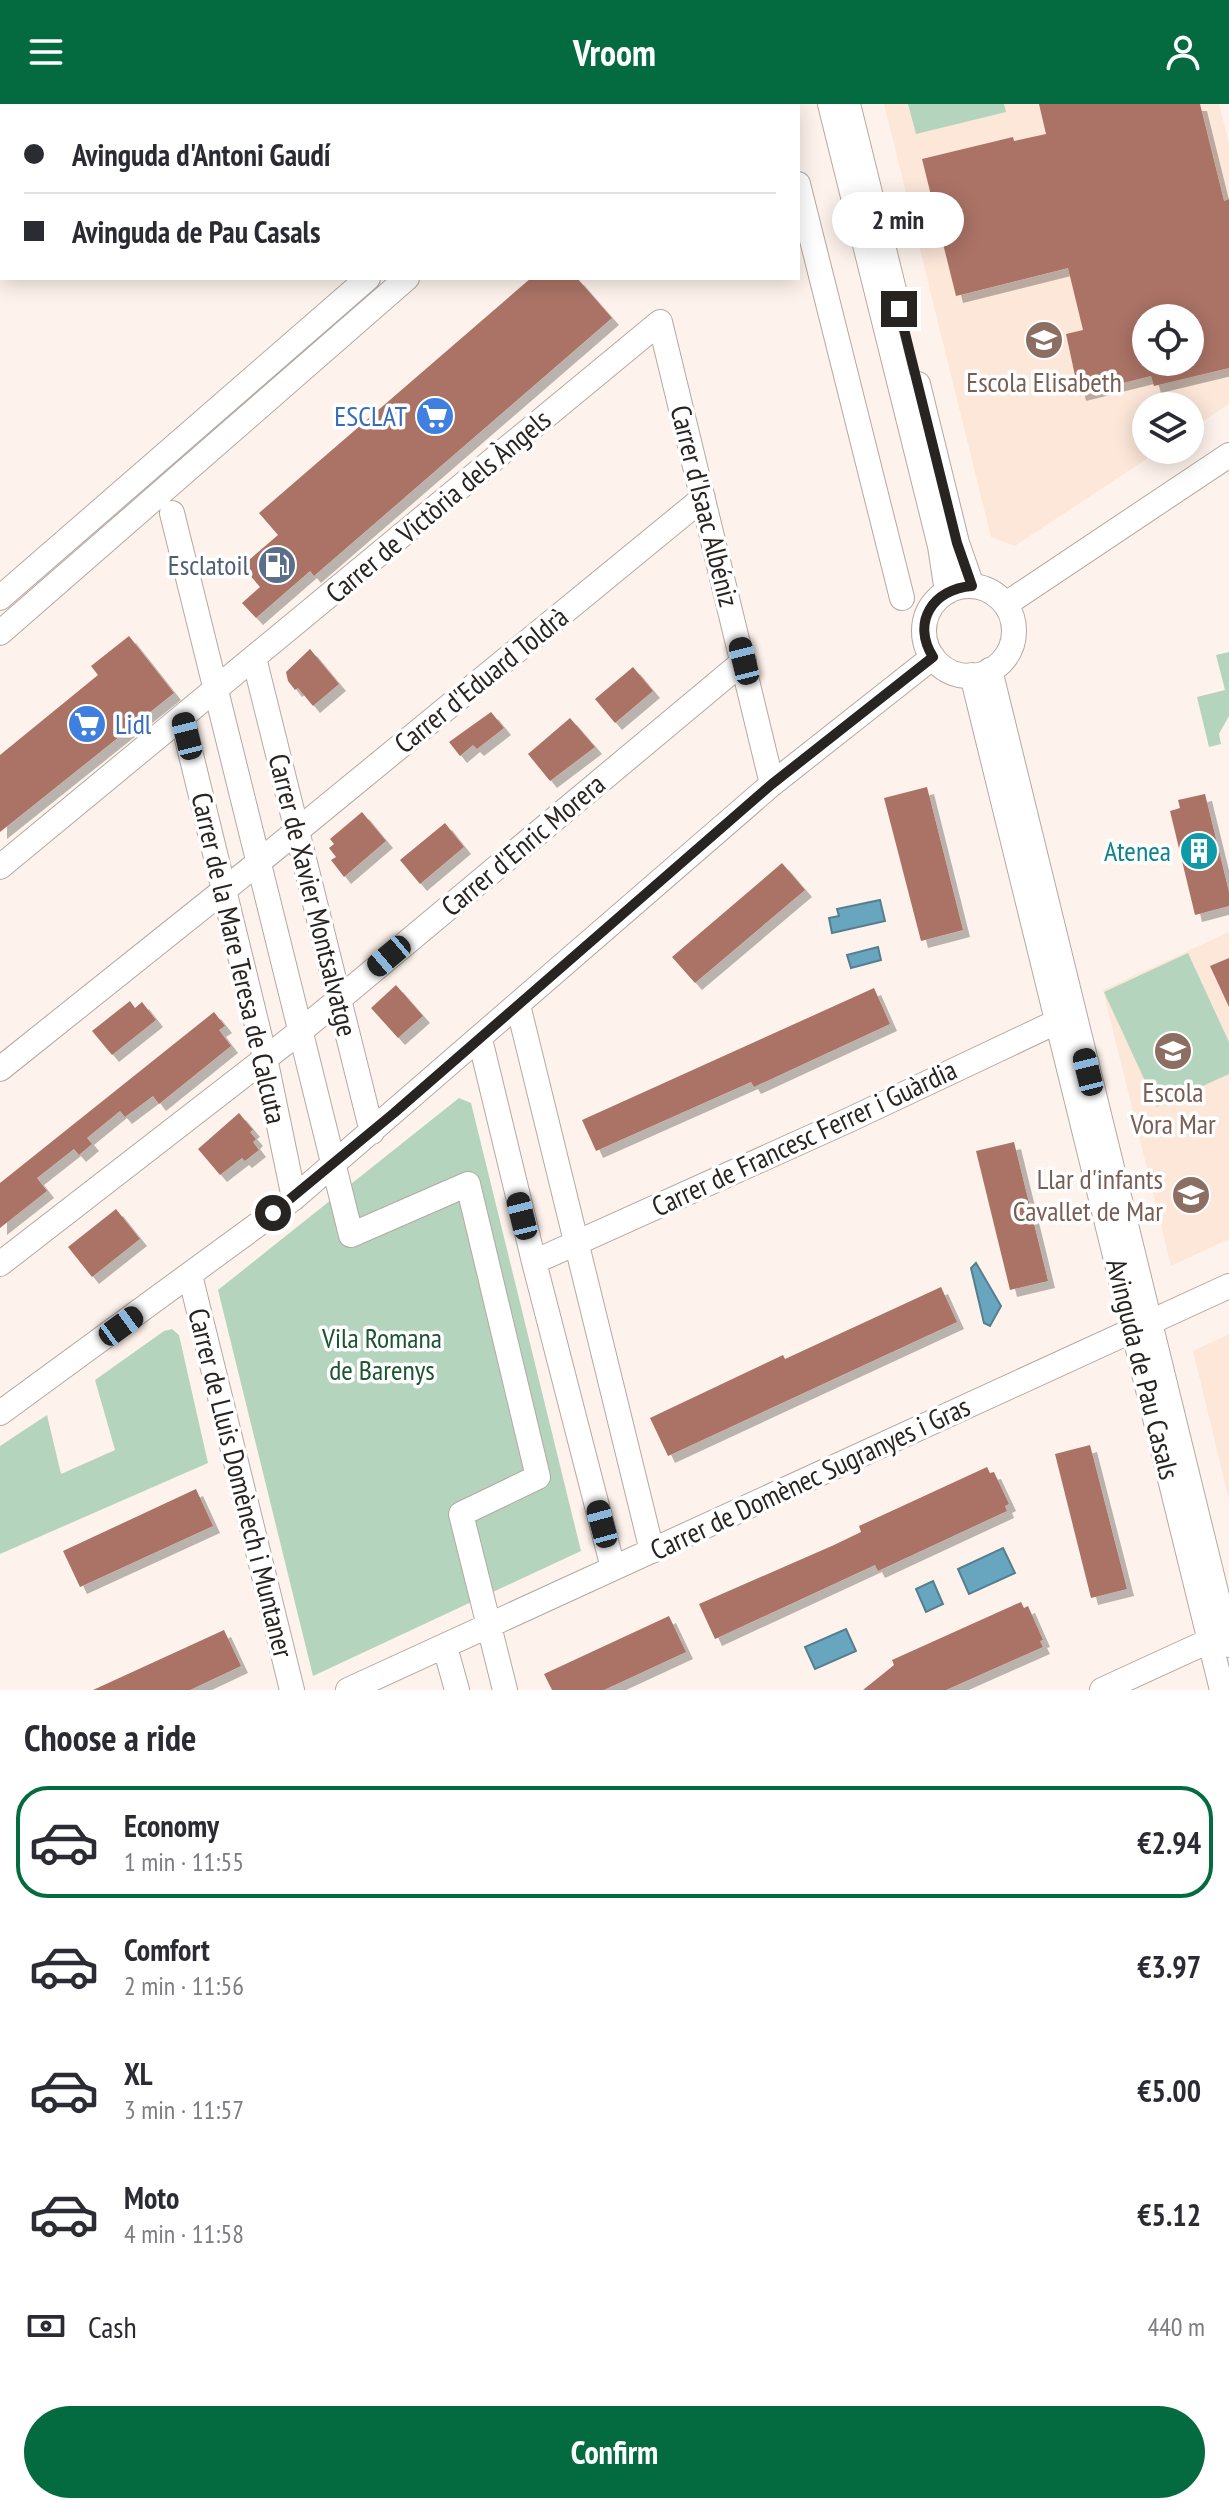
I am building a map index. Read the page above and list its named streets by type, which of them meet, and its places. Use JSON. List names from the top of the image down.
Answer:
{
  "streets": {
    "street": [
      "Carrer de Victòria dels Àngels",
      "Carrer d'Isaac Albéniz",
      "Carrer d'Eduard Toldrà",
      "Carrer d'Enric Morera",
      "Carrer de Xavier Montsalvatge",
      "Carrer de la Mare Teresa de Calcuta",
      "Carrer de Francesc Ferrer i Guàrdia",
      "Avinguda de Pau Casals",
      "Carrer de Domènec Sugranyes i Gras",
      "Carrer de Lluis Domènech i Muntaner"
    ]
  },
  "crossings": [
    ["Carrer de Victòria dels Àngels", "Carrer d'Isaac Albéniz"],
    ["Carrer de Victòria dels Àngels", "Carrer de Xavier Montsalvatge"],
    ["Carrer de Victòria dels Àngels", "Carrer de la Mare Teresa de Calcuta"],
    ["Carrer d'Isaac Albéniz", "Carrer d'Eduard Toldrà"],
    ["Carrer d'Isaac Albéniz", "Carrer d'Enric Morera"],
    ["Carrer d'Eduard Toldrà", "Carrer de Xavier Montsalvatge"],
    ["Carrer d'Eduard Toldrà", "Carrer de la Mare Teresa de Calcuta"],
    ["Carrer d'Enric Morera", "Carrer de Xavier Montsalvatge"],
    ["Carrer d'Enric Morera", "Carrer de la Mare Teresa de Calcuta"],
    ["Carrer de Francesc Ferrer i Guàrdia", "Avinguda de Pau Casals"],
    ["Avinguda de Pau Casals", "Carrer de Domènec Sugranyes i Gras"]
  ],
  "parks": ["Vila Romana de Barenys"],
  "places": {
    "school or university": ["Escola Elisabeth", "Escola Vora Mar", "Llar d'infants Cavallet de Mar"],
    "supermarket": ["ESCLAT", "Lidl"],
    "fuel station": ["Esclatoil"],
    "building": ["Atenea"]
  },
  "page": {
    "header": "Vroom",
    "banner": ["Avinguda d'Antoni Gaudí", "Avinguda de Pau Casals"],
    "bubble": "2 min",
    "heading": "Choose a ride",
    "list": [
      {
        "name": "Economy",
        "note": "1 min · 11:55",
        "value": "€2.94"
      },
      {
        "name": "Comfort",
        "note": "2 min · 11:56",
        "value": "€3.97"
      },
      {
        "name": "XL",
        "note": "3 min · 11:57",
        "value": "€5.00"
      },
      {
        "name": "Moto",
        "note": "4 min · 11:58",
        "value": "€5.12"
      }
    ],
    "pay": ["Cash", "440 m"],
    "buttons": "Confirm"
  }
}
